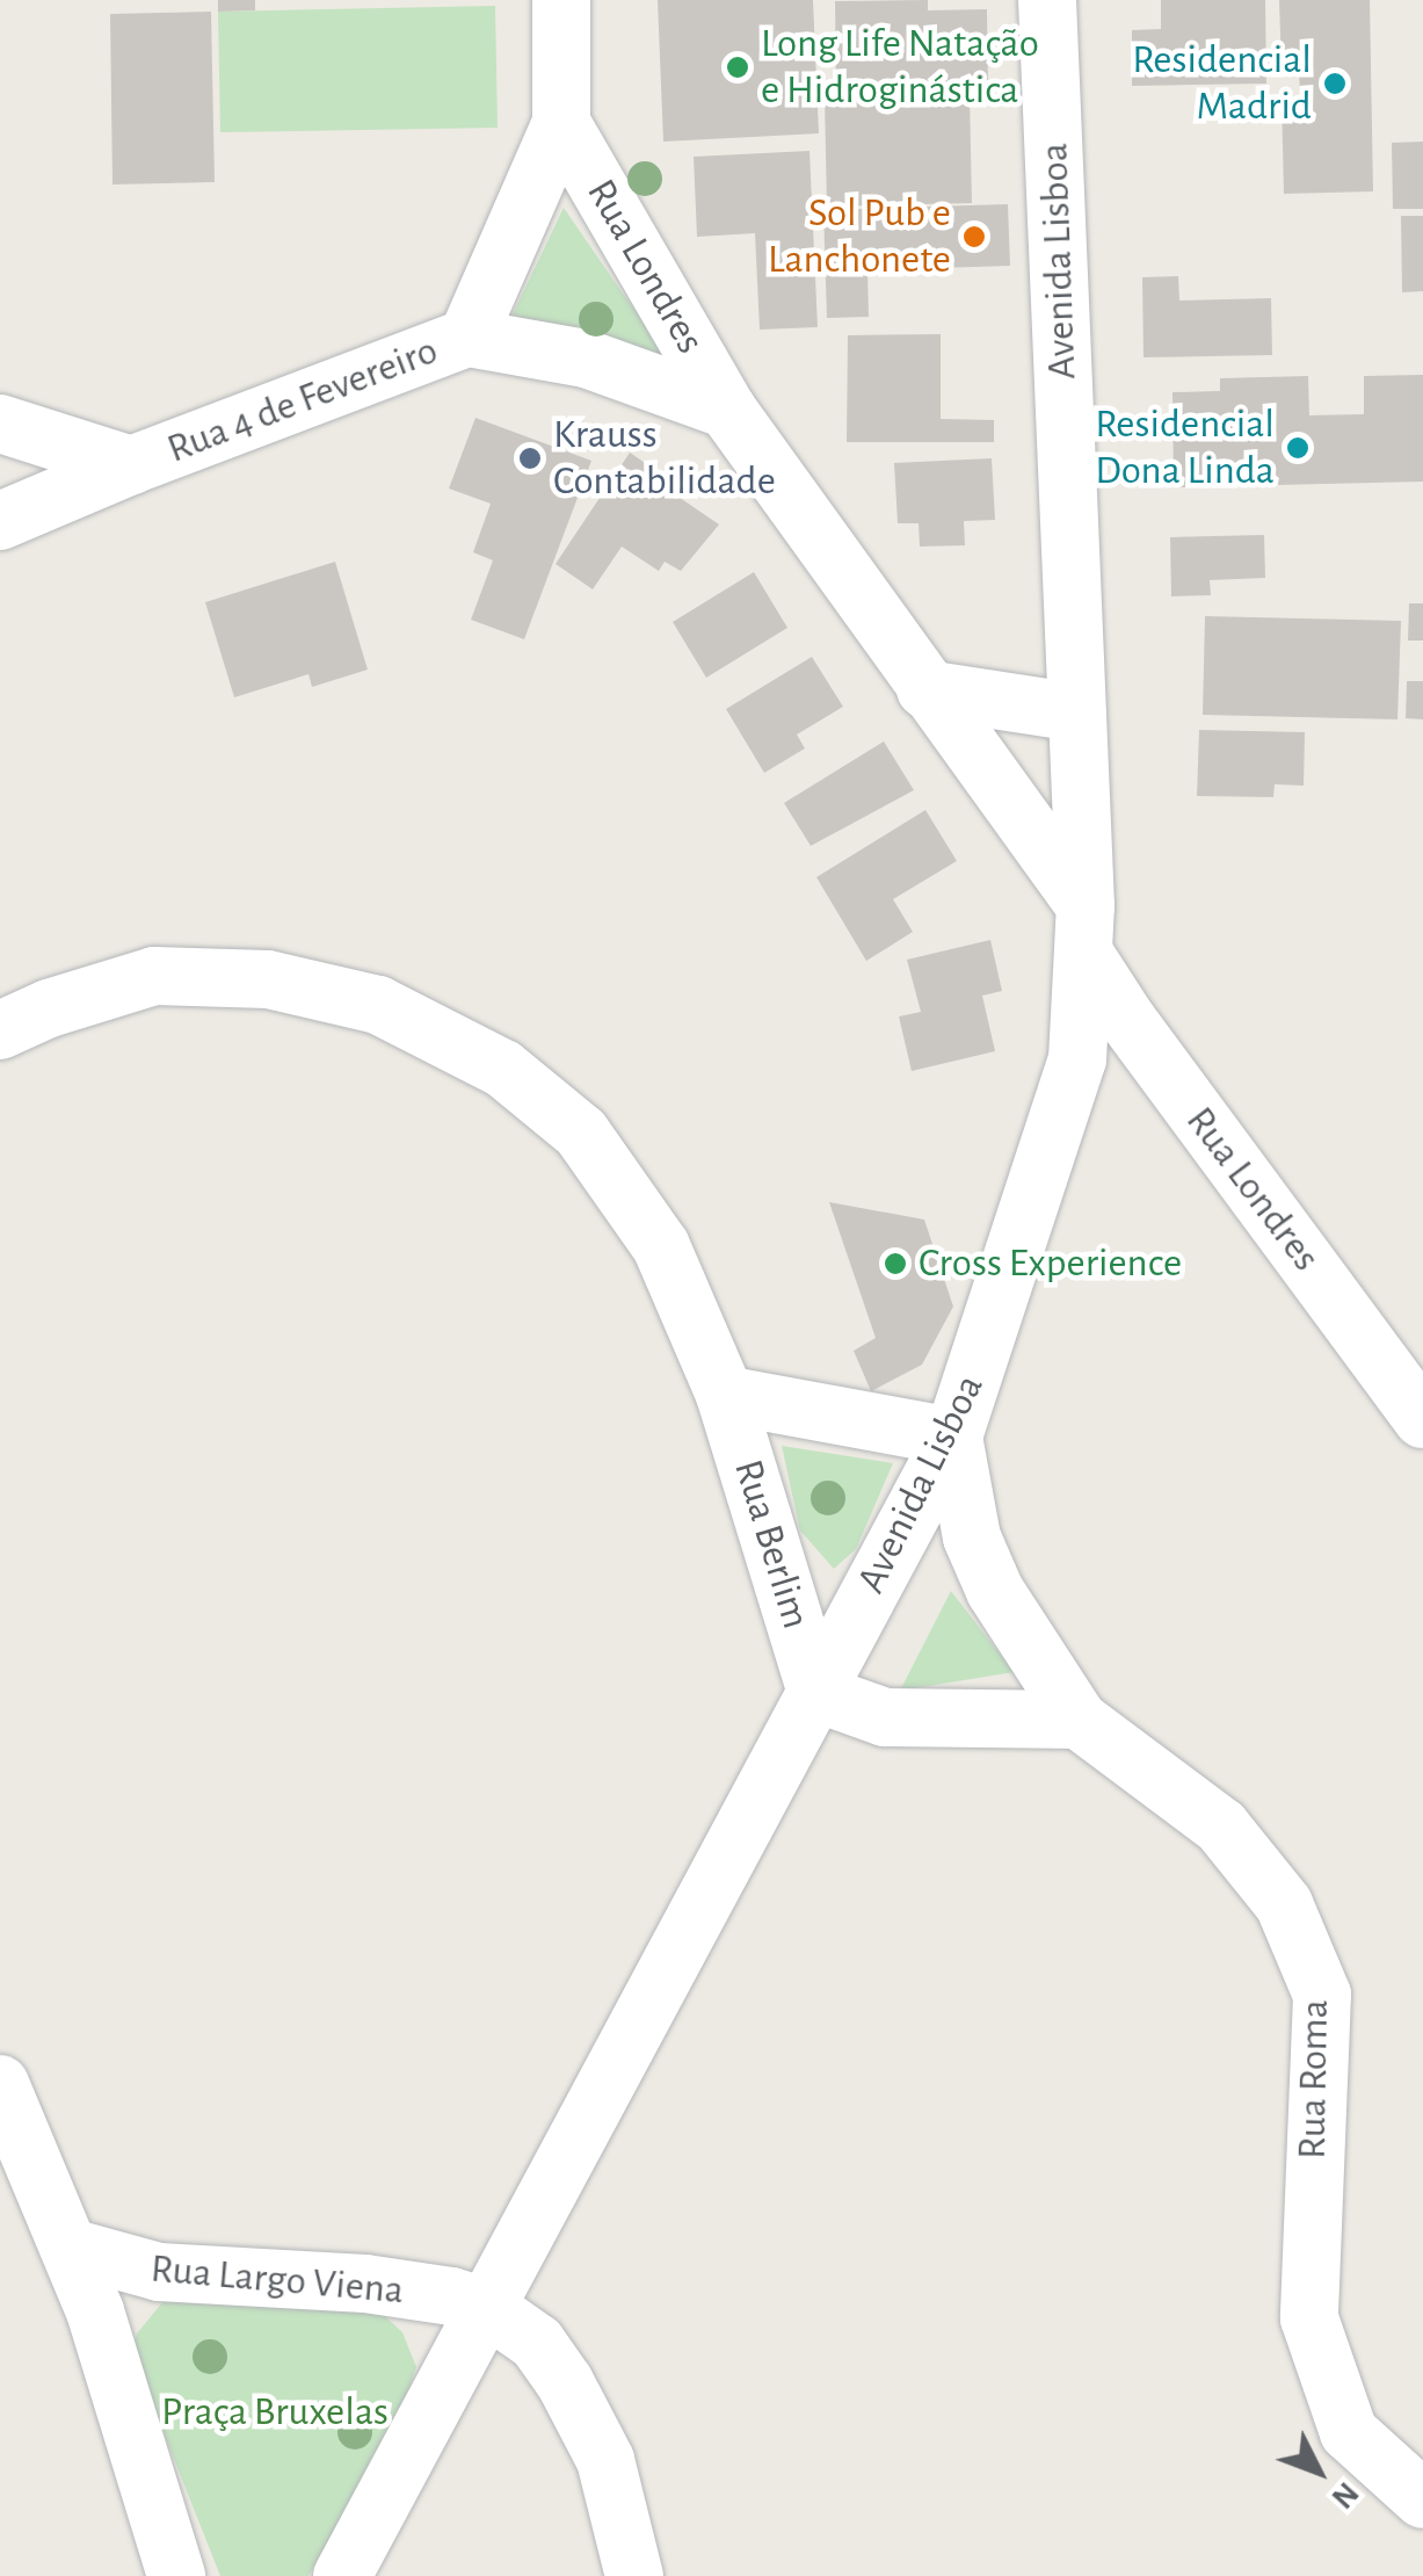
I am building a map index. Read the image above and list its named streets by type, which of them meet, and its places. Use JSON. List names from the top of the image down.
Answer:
{
  "streets": {
    "street": [
      "Avenida Lisboa",
      "Rua Londres",
      "Rua 4 de Fevereiro",
      "Rua Berlim",
      "Rua Roma",
      "Rua Largo Viena"
    ]
  },
  "crossings": [
    ["Avenida Lisboa", "Rua Londres"],
    ["Avenida Lisboa", "Rua Berlim"],
    ["Avenida Lisboa", "Rua Roma"],
    ["Avenida Lisboa", "Rua Largo Viena"],
    ["Rua Londres", "Rua 4 de Fevereiro"],
    ["Rua Berlim", "Rua Roma"]
  ],
  "parks": ["Praça Bruxelas"],
  "places": [
    "Long Life Natação e Hidroginástica",
    "Residencial Madrid",
    "Sol Pub e Lanchonete",
    "Residencial Dona Linda",
    "Krauss Contabilidade",
    "Cross Experience"
  ],
  "north": "bottom right"
}
